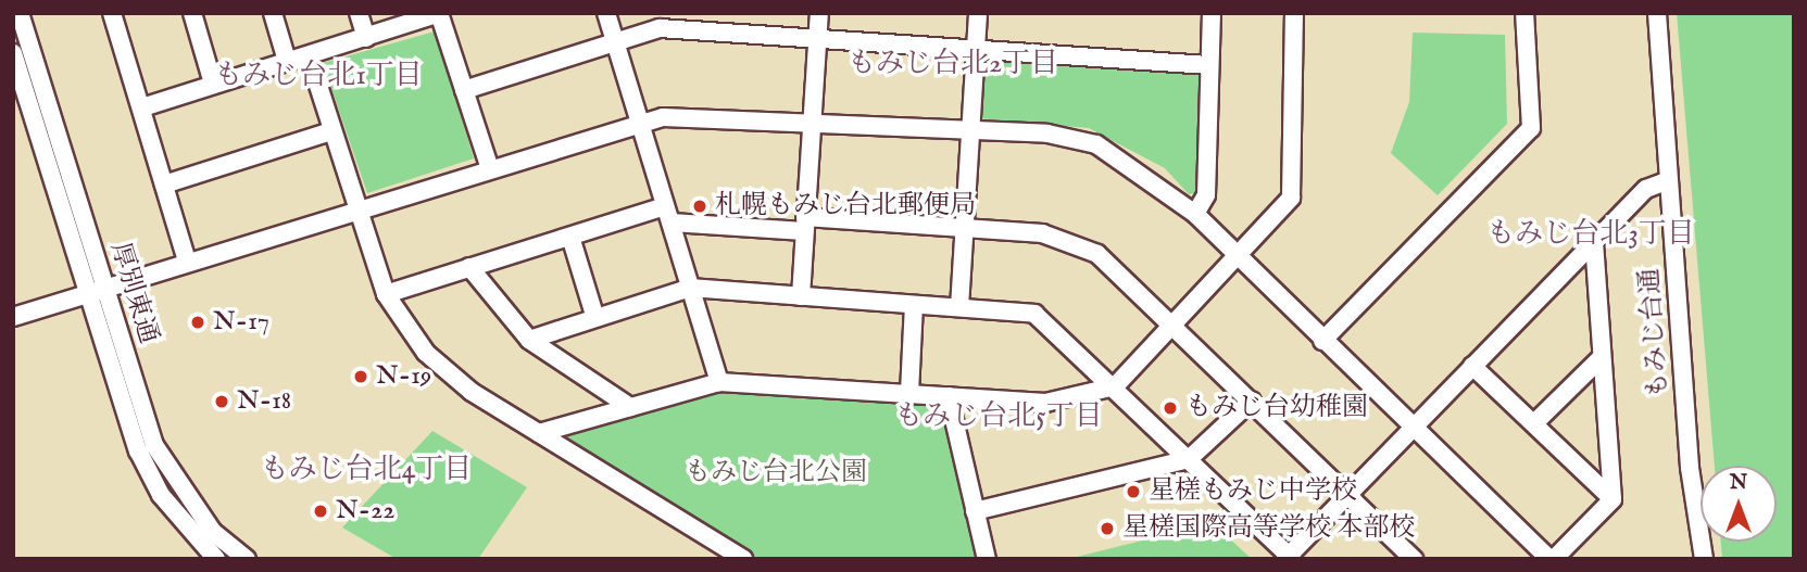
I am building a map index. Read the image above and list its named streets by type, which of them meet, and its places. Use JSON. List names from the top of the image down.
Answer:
{
  "streets": {
    "street": ["厚別東通", "もみじ台通"]
  },
  "districts": [
    "もみじ台北2丁目",
    "もみじ台北1丁目",
    "もみじ台北3丁目",
    "もみじ台北5丁目",
    "もみじ台北4丁目"
  ],
  "parks": ["もみじ台北公園"],
  "places": [
    "札幌もみじ台北郵便局",
    "N-17",
    "N-19",
    "N-18",
    "もみじ台幼稚園",
    "星槎もみじ中学校",
    "N-22",
    "星槎国際高等学校 本部校"
  ],
  "north": "top"
}
